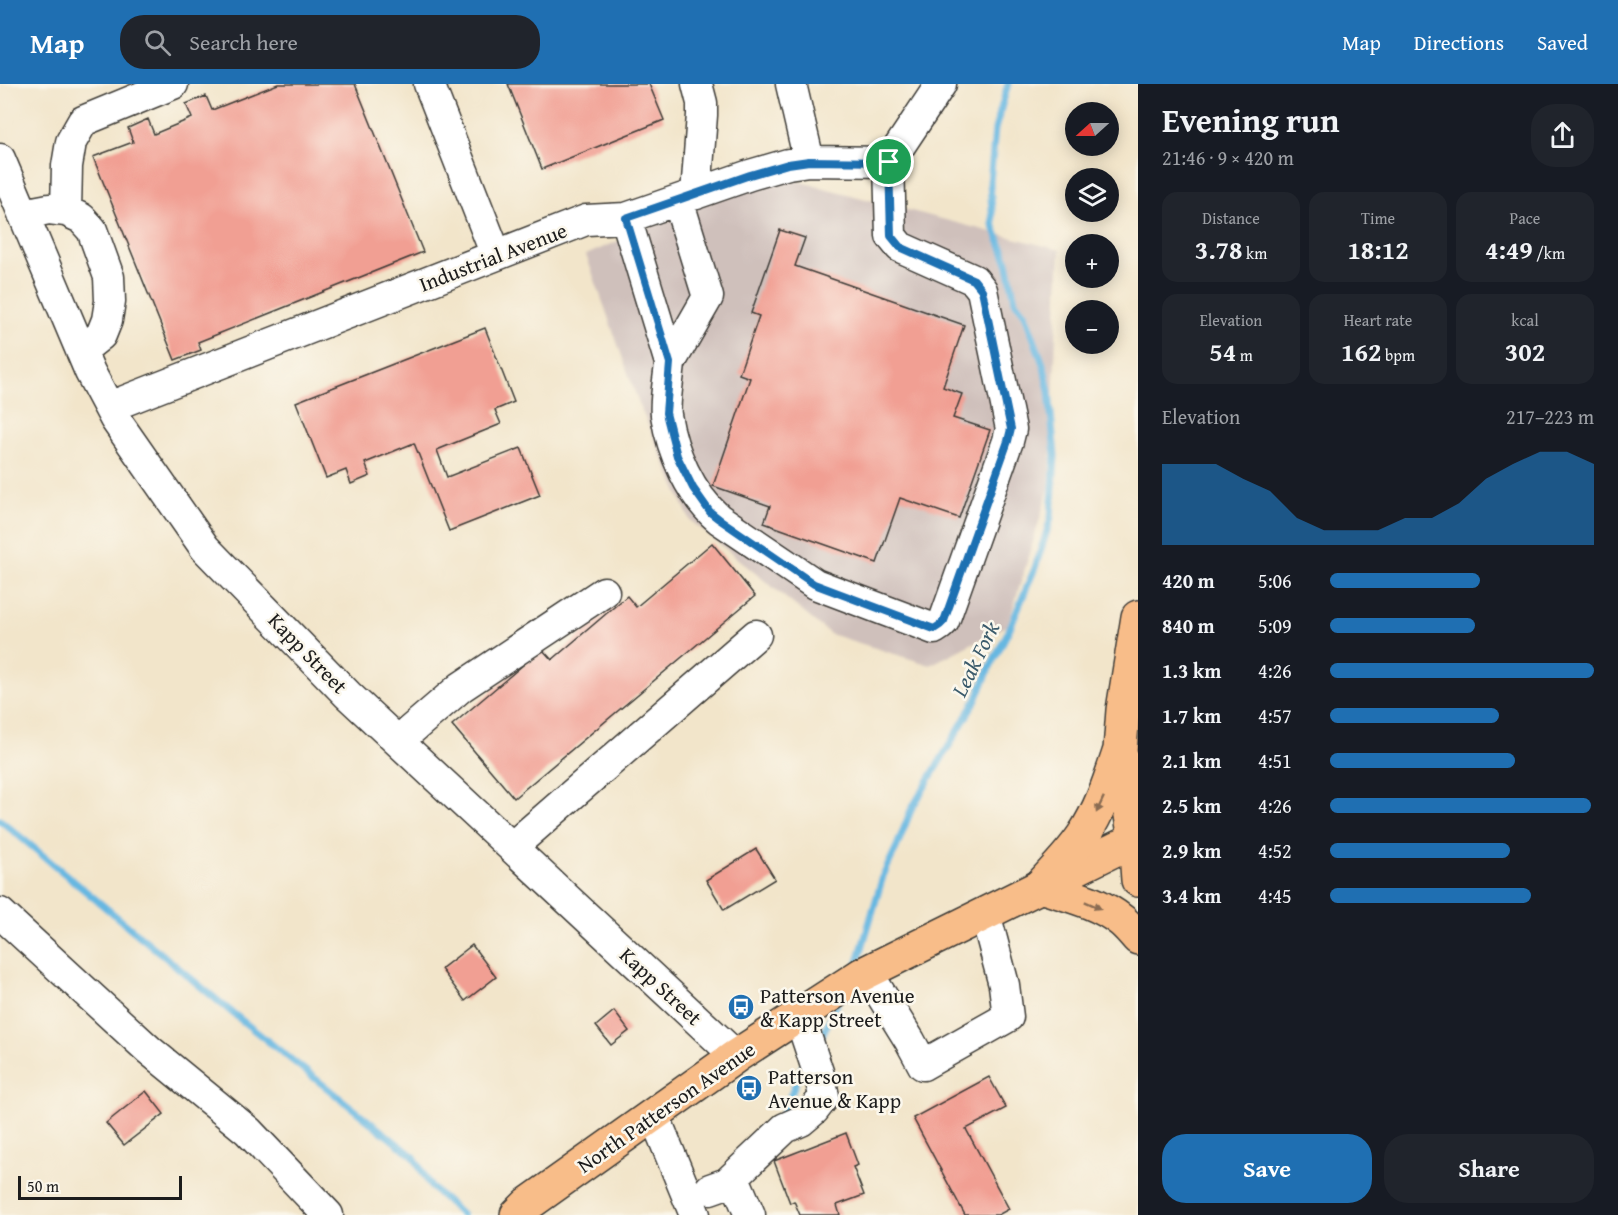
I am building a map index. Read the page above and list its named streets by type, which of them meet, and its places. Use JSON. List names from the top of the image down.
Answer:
{
  "streets": {
    "main road": ["North Patterson Avenue"],
    "street": ["Industrial Avenue", "Kapp Street"]
  },
  "crossings": [
    ["Industrial Avenue", "Kapp Street"],
    ["Kapp Street", "North Patterson Avenue"]
  ],
  "water": ["Leak Fork"],
  "places": {
    "bus stop": ["Patterson Avenue & Kapp Street", "Patterson Avenue & Kapp"]
  },
  "scale_bar": "50 m",
  "north": "left",
  "page": {
    "header": "Map",
    "search": "Search here",
    "nav": ["Map", "Directions", "Saved"],
    "heading": ["Evening run", "21:46 · 9 × 420 m"],
    "map_buttons": ["+", "−"],
    "stats": [
      ["Distance", "3.78 km"],
      ["Time", "18:12"],
      ["Pace", "4:49 /km"],
      ["Elevation", "54 m"],
      ["Heart rate", "162 bpm"],
      ["kcal", "302"]
    ],
    "chart": ["Elevation", "217–223 m"],
    "list": [
      {
        "name": "420 m",
        "note": "5:06"
      },
      {
        "name": "840 m",
        "note": "5:09"
      },
      {
        "name": "1.3 km",
        "note": "4:26"
      },
      {
        "name": "1.7 km",
        "note": "4:57"
      },
      {
        "name": "2.1 km",
        "note": "4:51"
      },
      {
        "name": "2.5 km",
        "note": "4:26"
      },
      {
        "name": "2.9 km",
        "note": "4:52"
      },
      {
        "name": "3.4 km",
        "note": "4:45"
      }
    ],
    "buttons": ["Save", "Share"],
    "scale": "50 m"
  }
}
